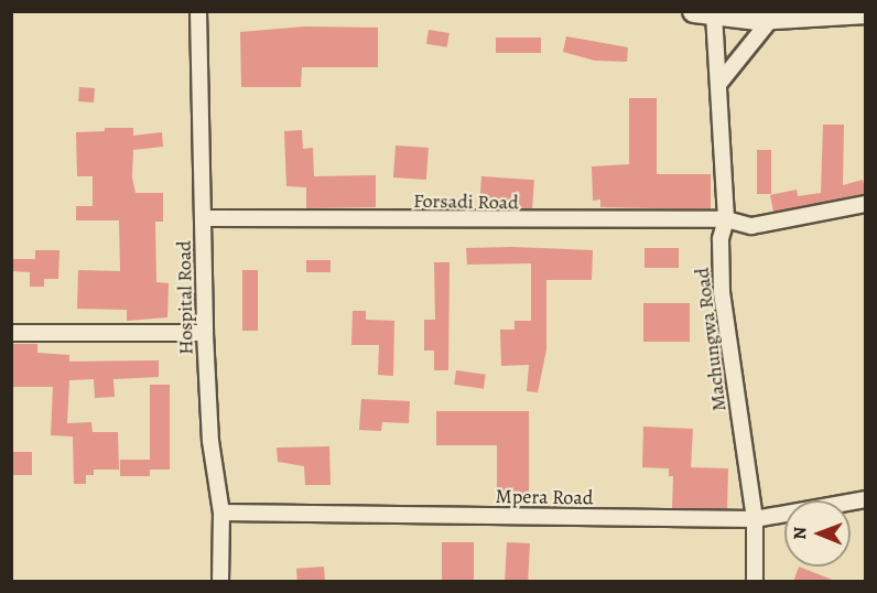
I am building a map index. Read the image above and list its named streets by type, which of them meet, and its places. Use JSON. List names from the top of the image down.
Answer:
{
  "streets": {
    "street": [
      "Forsadi Road",
      "Hospital Road",
      "Machungwa Road",
      "Mpera Road"
    ]
  },
  "crossings": [
    ["Forsadi Road", "Hospital Road"],
    ["Forsadi Road", "Machungwa Road"],
    ["Hospital Road", "Mpera Road"],
    ["Machungwa Road", "Mpera Road"]
  ],
  "north": "left"
}
